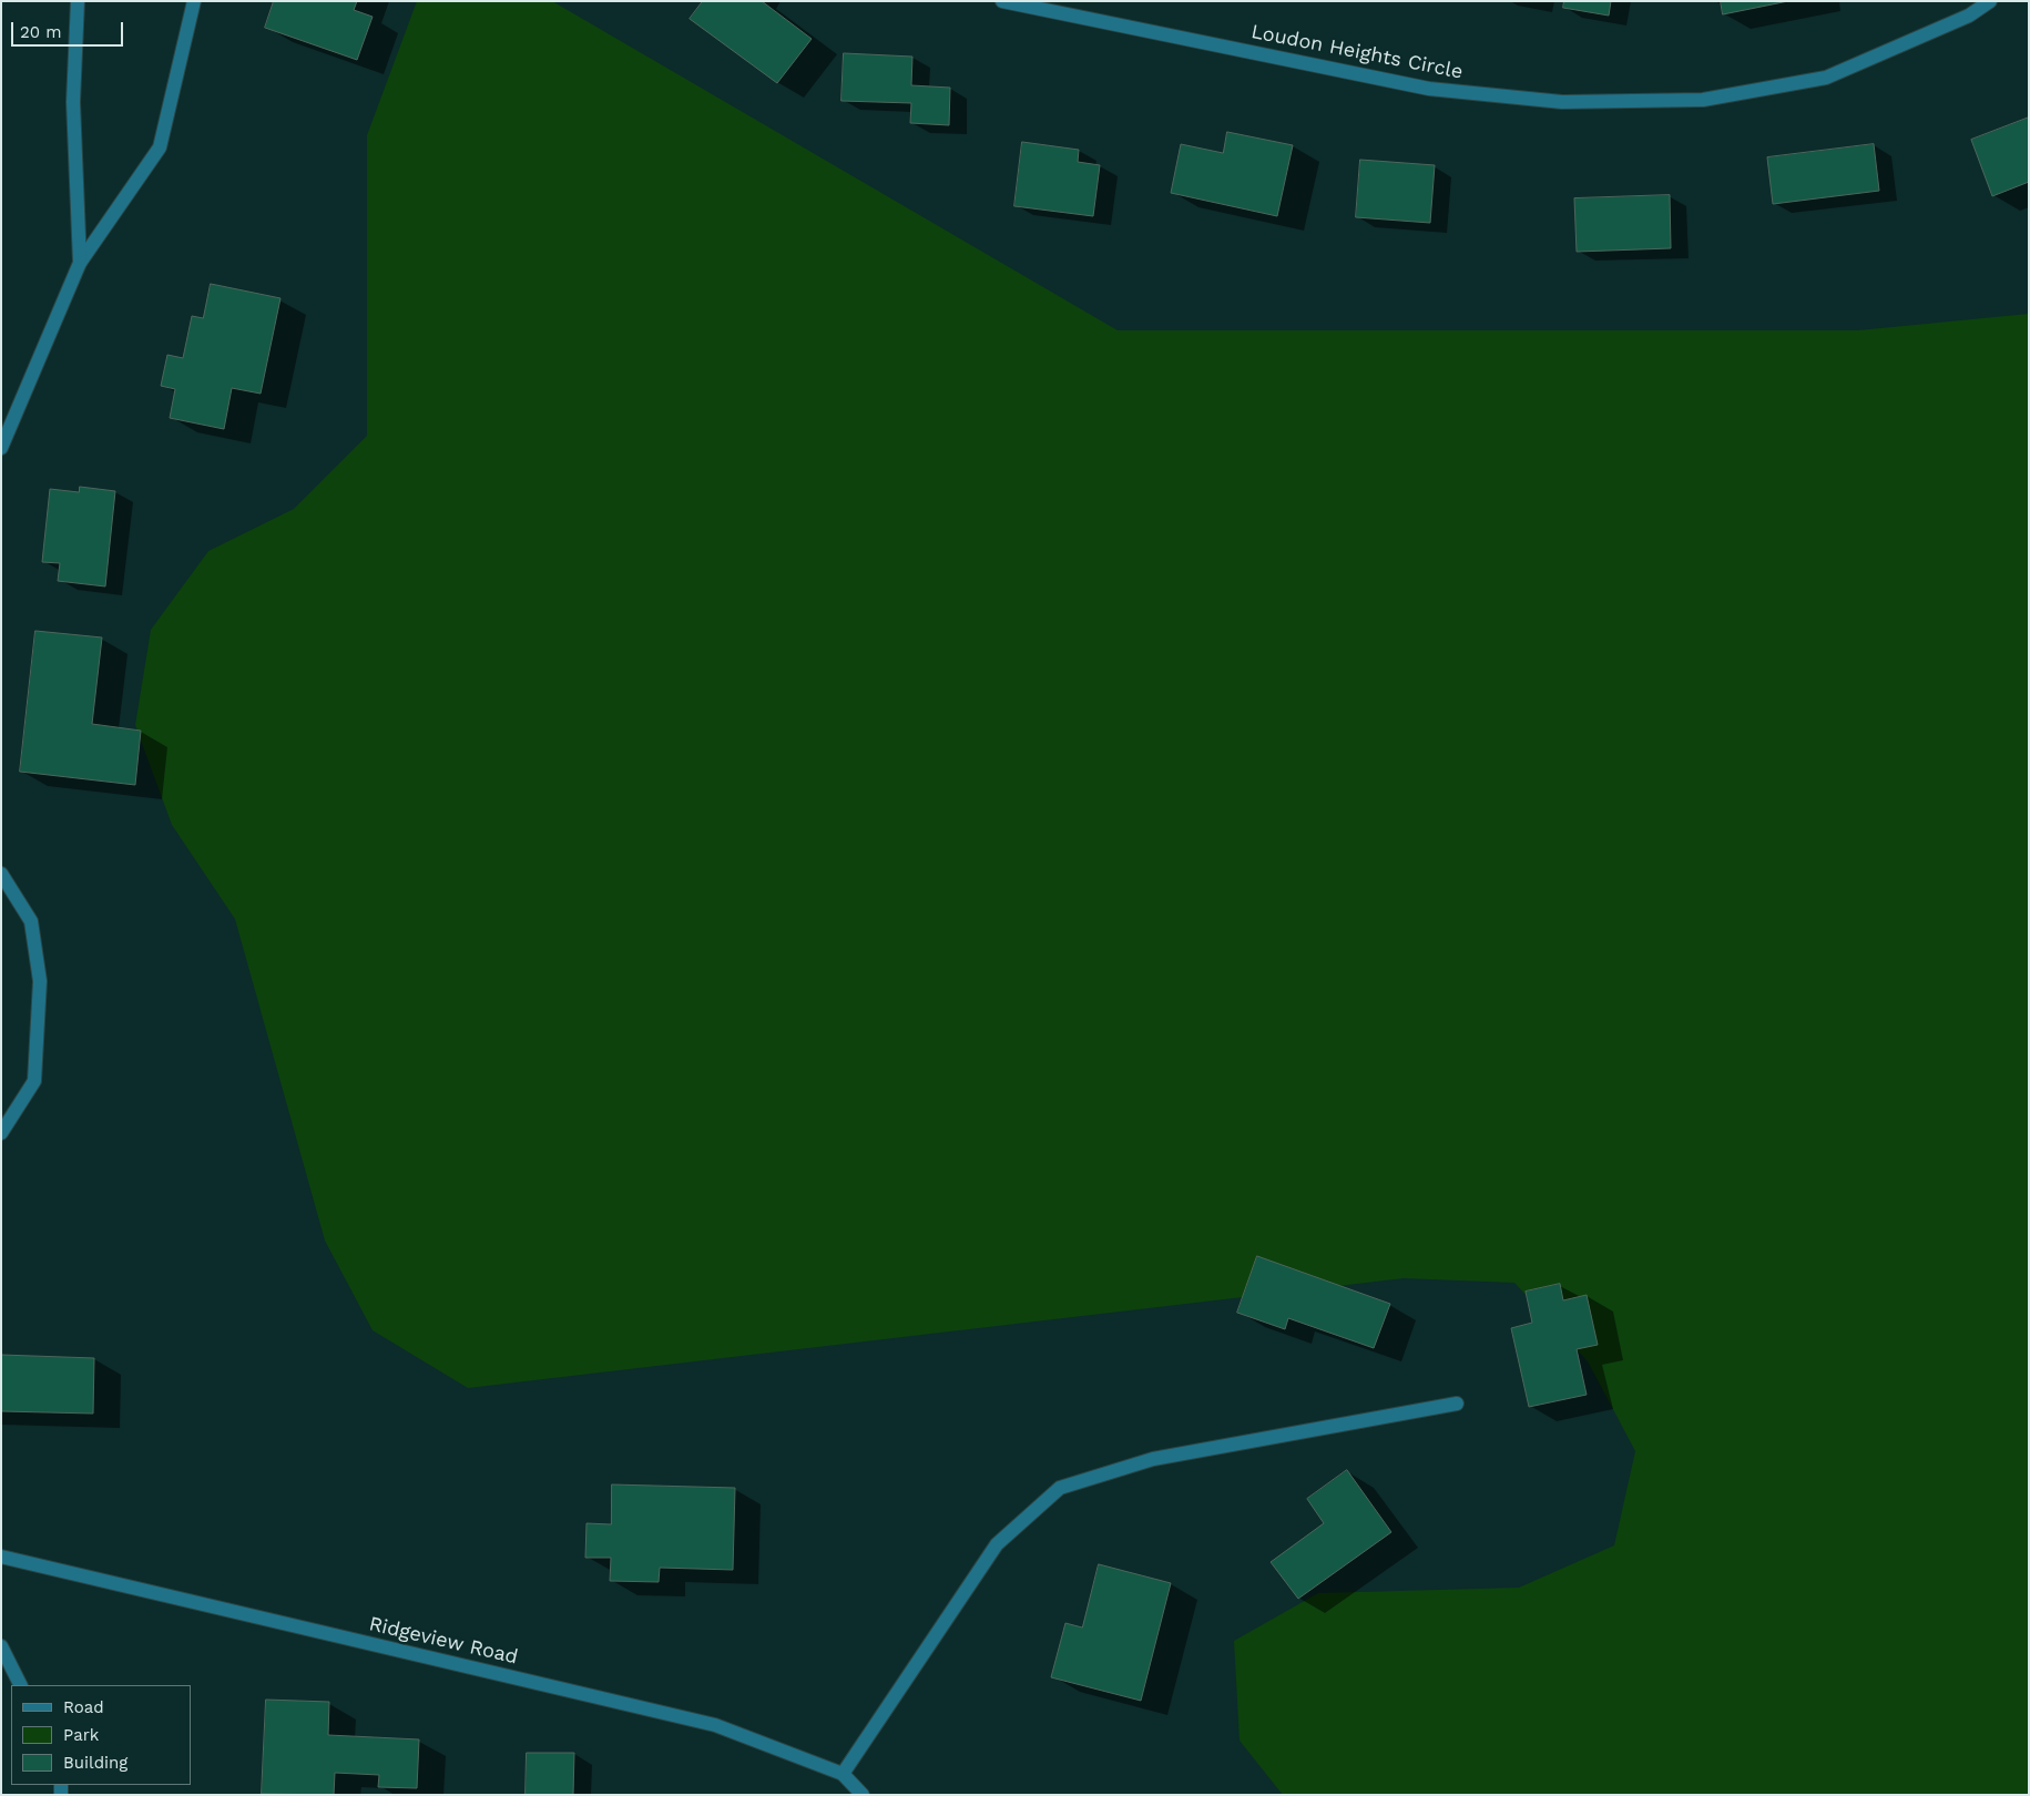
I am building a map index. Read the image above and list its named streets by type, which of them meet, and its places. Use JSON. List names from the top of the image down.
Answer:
{
  "streets": {
    "street": ["Loudon Heights Circle", "Ridgeview Road"]
  },
  "legend": ["Road", "Park", "Building"],
  "scale_bar": "20 m"
}
